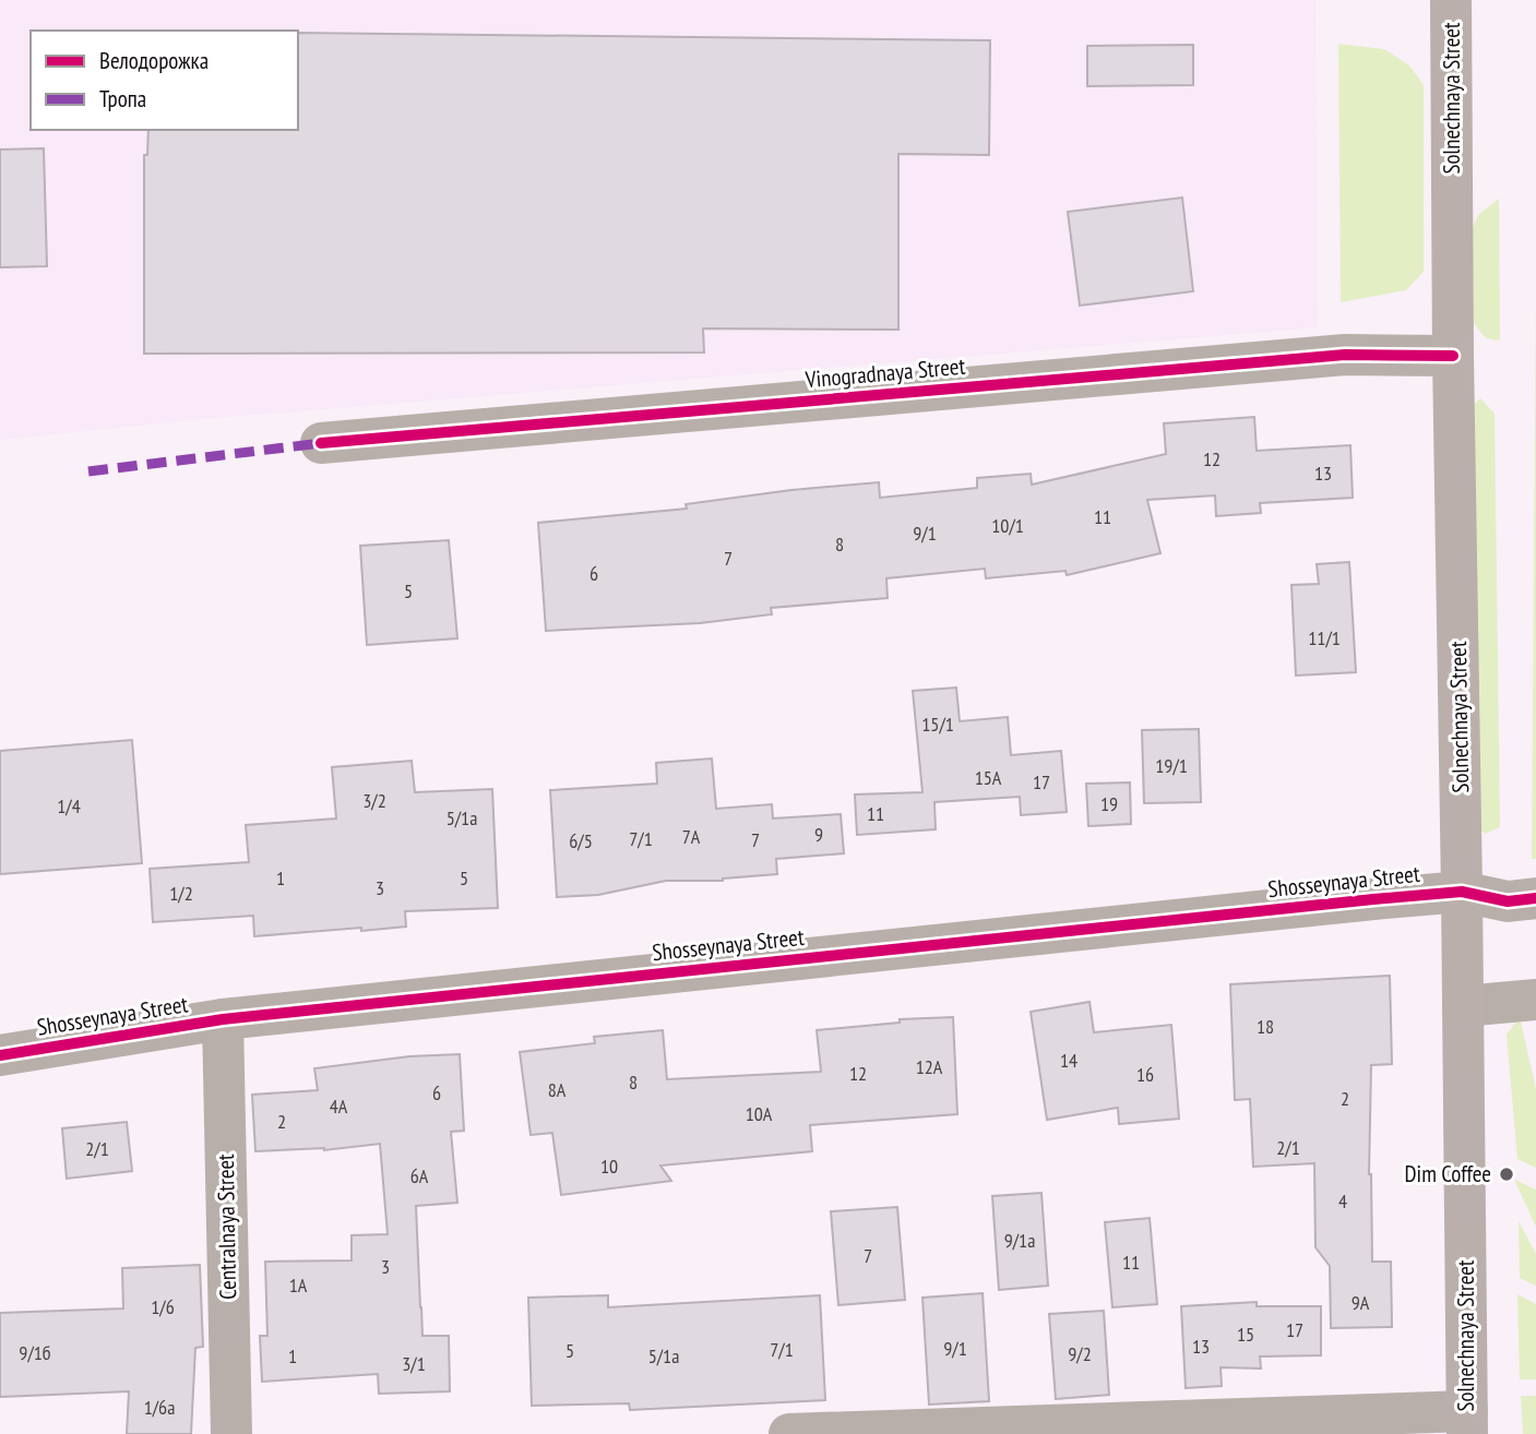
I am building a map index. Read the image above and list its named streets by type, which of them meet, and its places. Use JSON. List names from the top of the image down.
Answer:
{
  "streets": {
    "main road": ["Solnechnaya Street"],
    "street": ["Vinogradnaya Street", "Shosseynaya Street", "Centralnaya Street"]
  },
  "crossings": [
    ["Solnechnaya Street", "Vinogradnaya Street"],
    ["Solnechnaya Street", "Shosseynaya Street"],
    ["Shosseynaya Street", "Centralnaya Street"]
  ],
  "places": ["Dim Coffee"],
  "house_numbers": [
    "12",
    "13",
    "11",
    "10/1",
    "9/1",
    "8",
    "7",
    "6",
    "5",
    "11/1",
    "15/1",
    "19/1",
    "15А",
    "17",
    "3/2",
    "19",
    "1/4",
    "11",
    "5/1а",
    "9",
    "7А",
    "7/1",
    "7",
    "6/5",
    "1",
    "5",
    "3",
    "1/2",
    "18",
    "14",
    "12А",
    "12",
    "16",
    "8",
    "8А",
    "6",
    "2",
    "4А",
    "10А",
    "2",
    "2/1",
    "2/1",
    "10",
    "6А",
    "4",
    "9/1а",
    "7",
    "11",
    "3",
    "1А",
    "9А",
    "1/6",
    "17",
    "15",
    "13",
    "9/1",
    "7/1",
    "5",
    "9/1б",
    "9/2",
    "1",
    "5/1а",
    "3/1",
    "1/6а"
  ],
  "legend": ["Велодорожка", "Тропа"]
}
